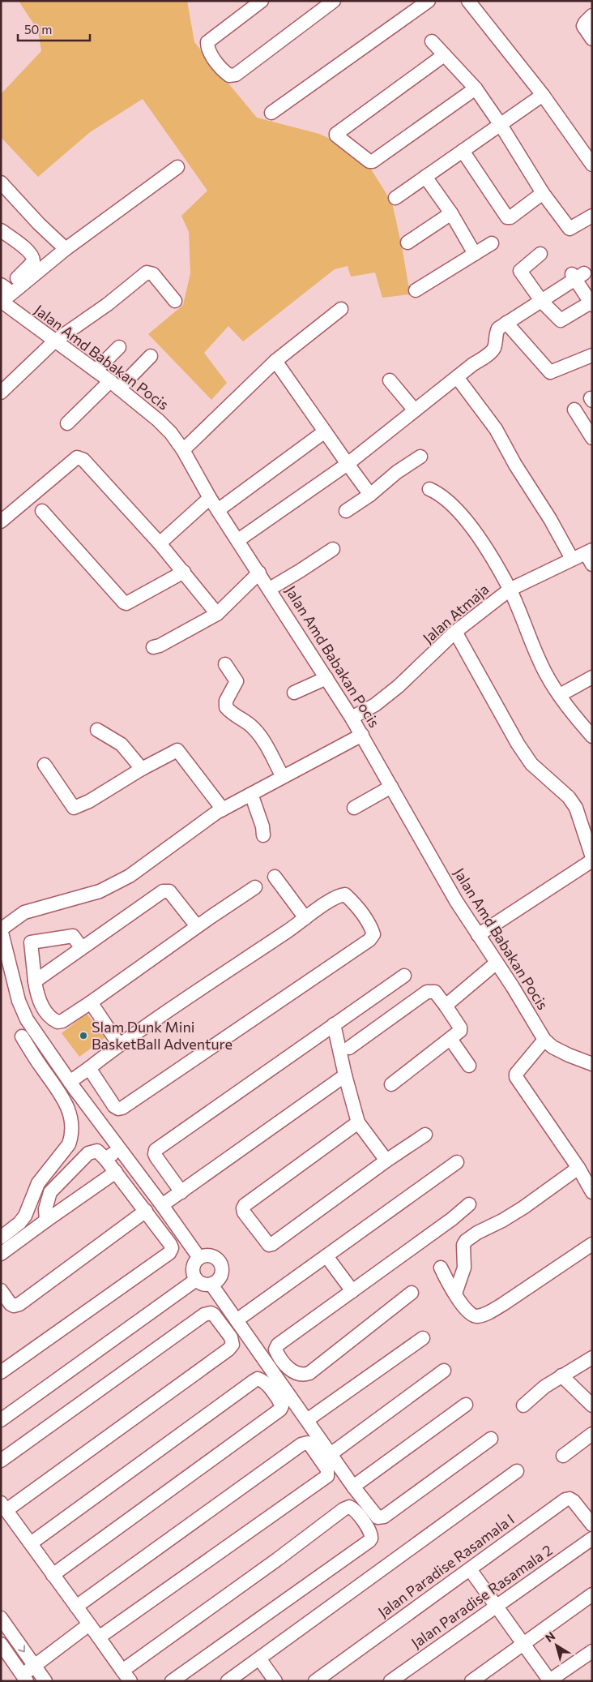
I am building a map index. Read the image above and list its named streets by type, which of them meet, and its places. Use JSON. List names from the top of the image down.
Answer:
{
  "streets": {
    "street": [
      "Jalan Amd Babakan Pocis",
      "Jalan Atmaja",
      "Jalan Paradise Rasamala I",
      "Jalan Paradise Rasamala 2"
    ]
  },
  "crossings": [
    ["Jalan Amd Babakan Pocis", "Jalan Atmaja"]
  ],
  "places": ["Slam Dunk Mini BasketBall Adventure"],
  "scale_bar": "50 m",
  "north": "top left"
}
